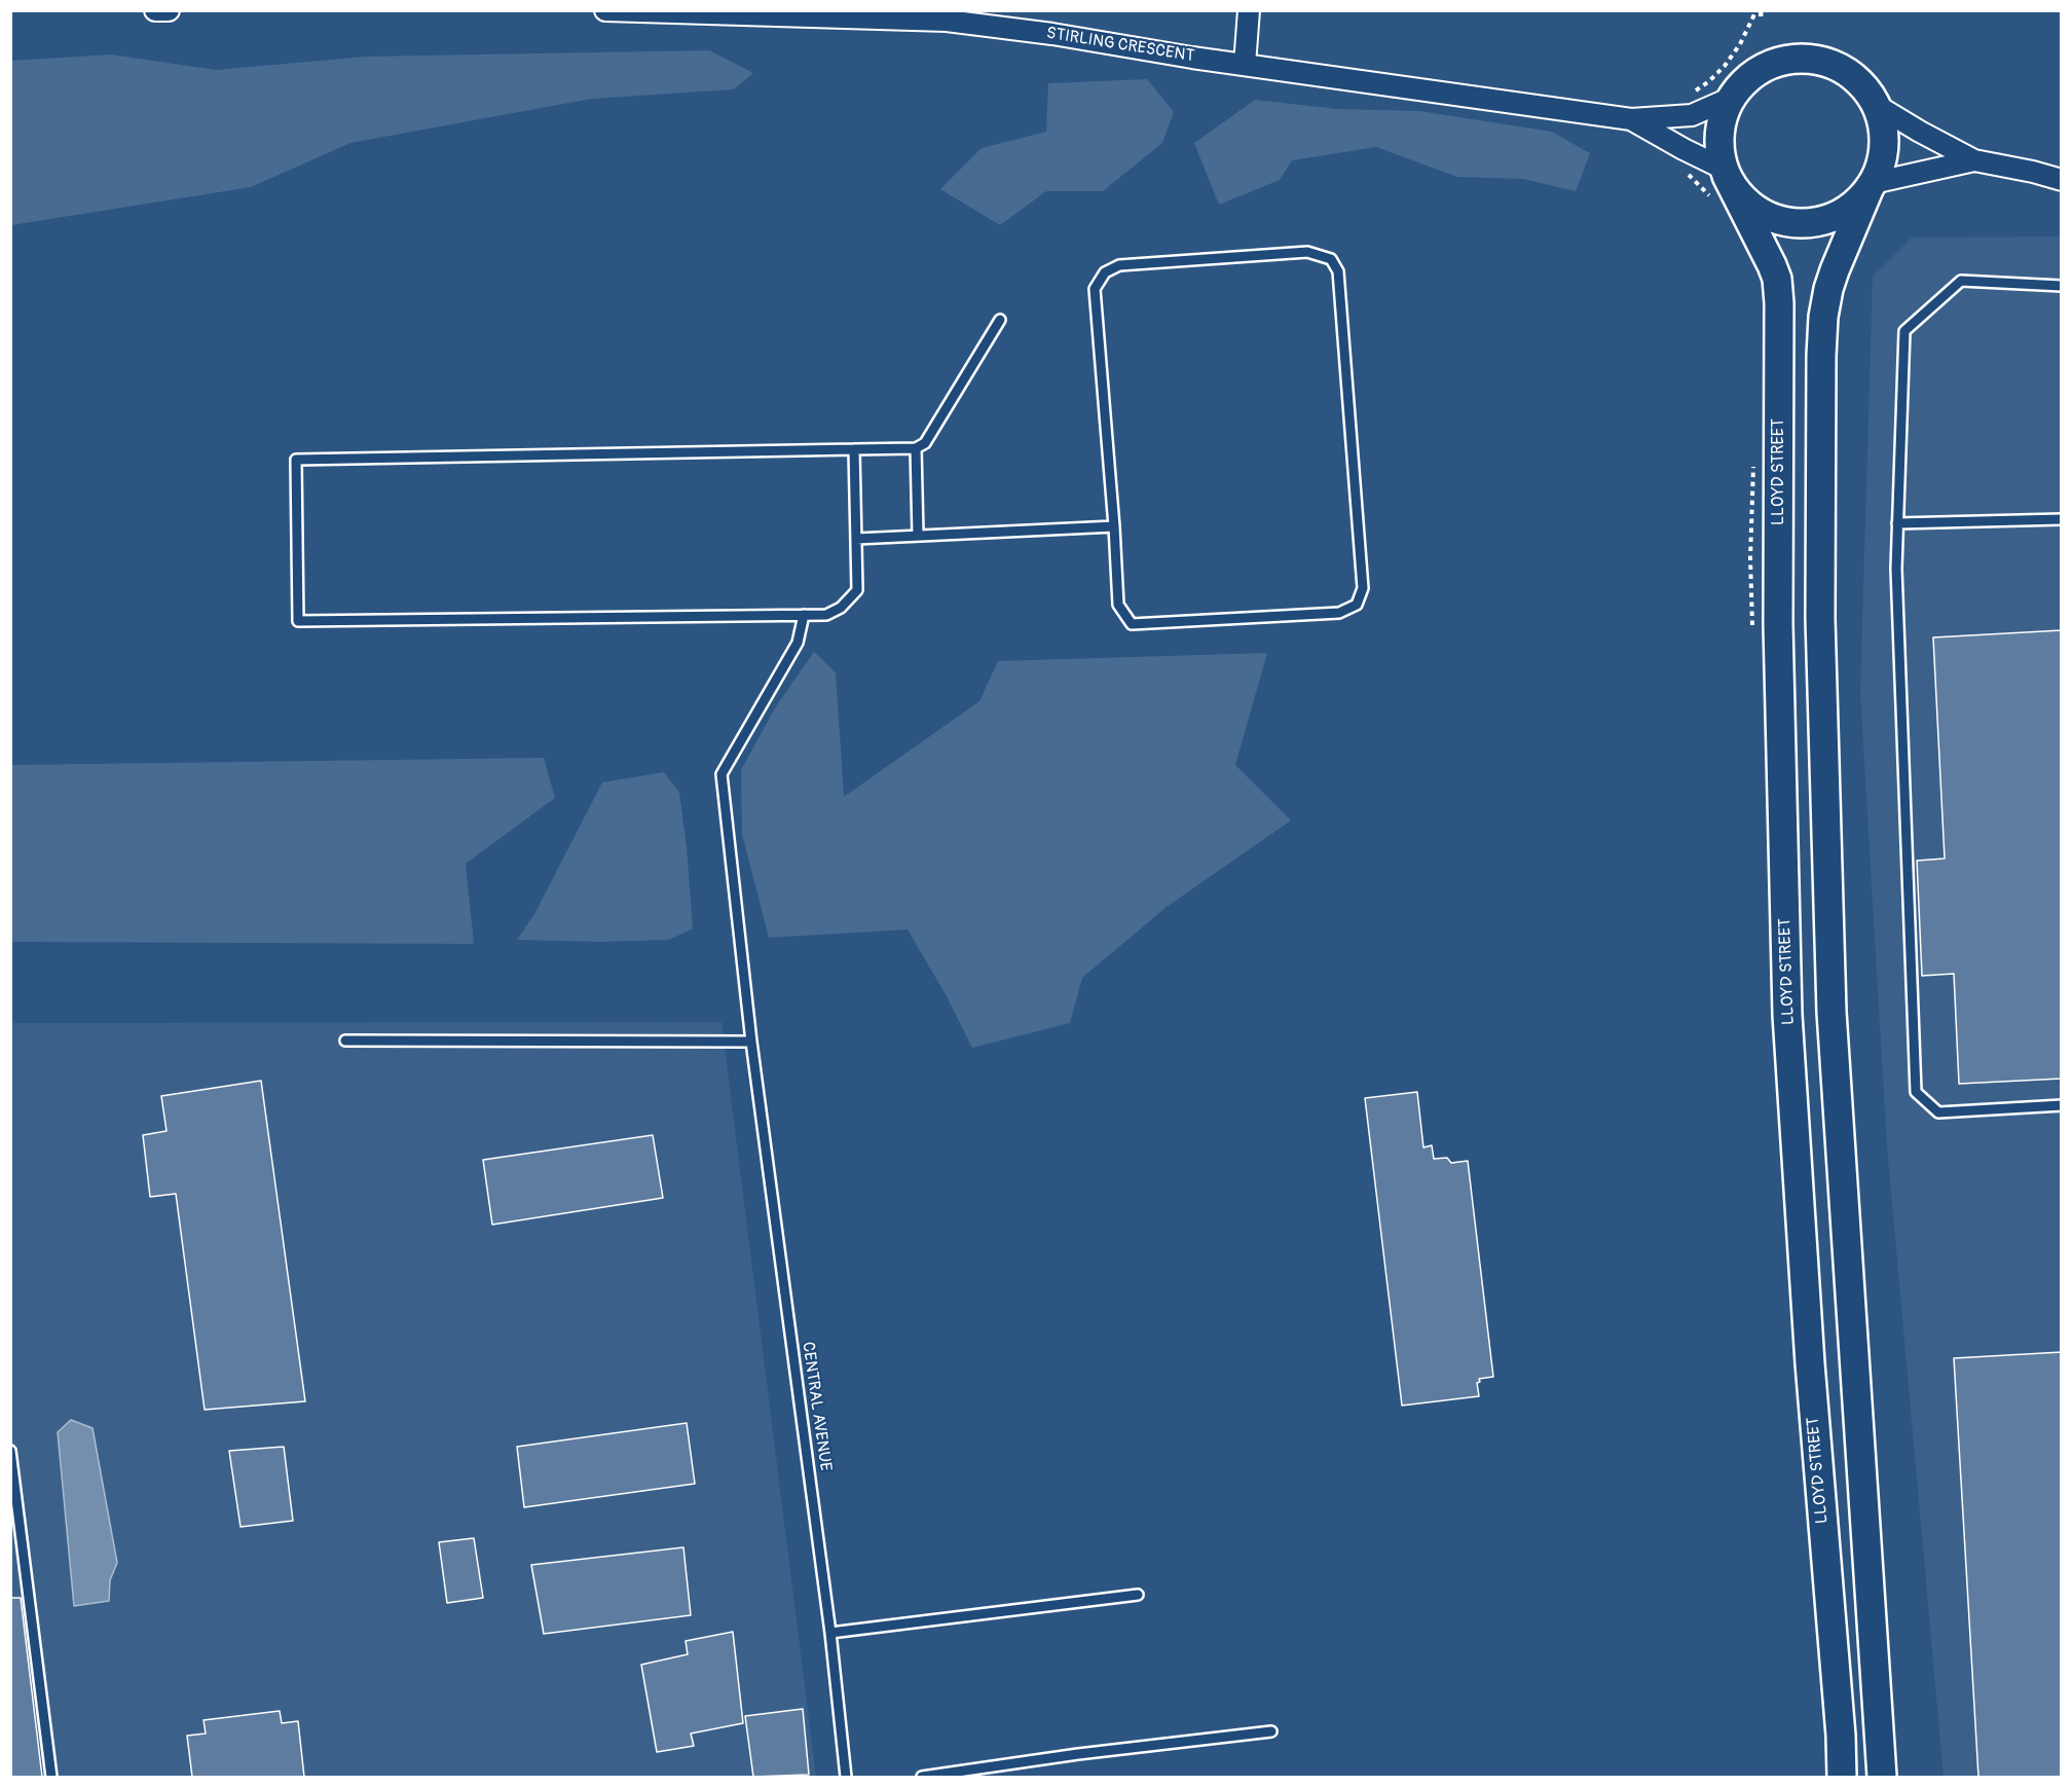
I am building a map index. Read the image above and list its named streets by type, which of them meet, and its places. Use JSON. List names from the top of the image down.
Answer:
{
  "streets": {
    "main road": ["LLOYD STREET"],
    "street": ["STIRLING CRESCENT"],
    "lane": ["CENTRAL AVENUE"]
  },
  "crossings": [
    ["STIRLING CRESCENT", "LLOYD STREET"]
  ]
}
